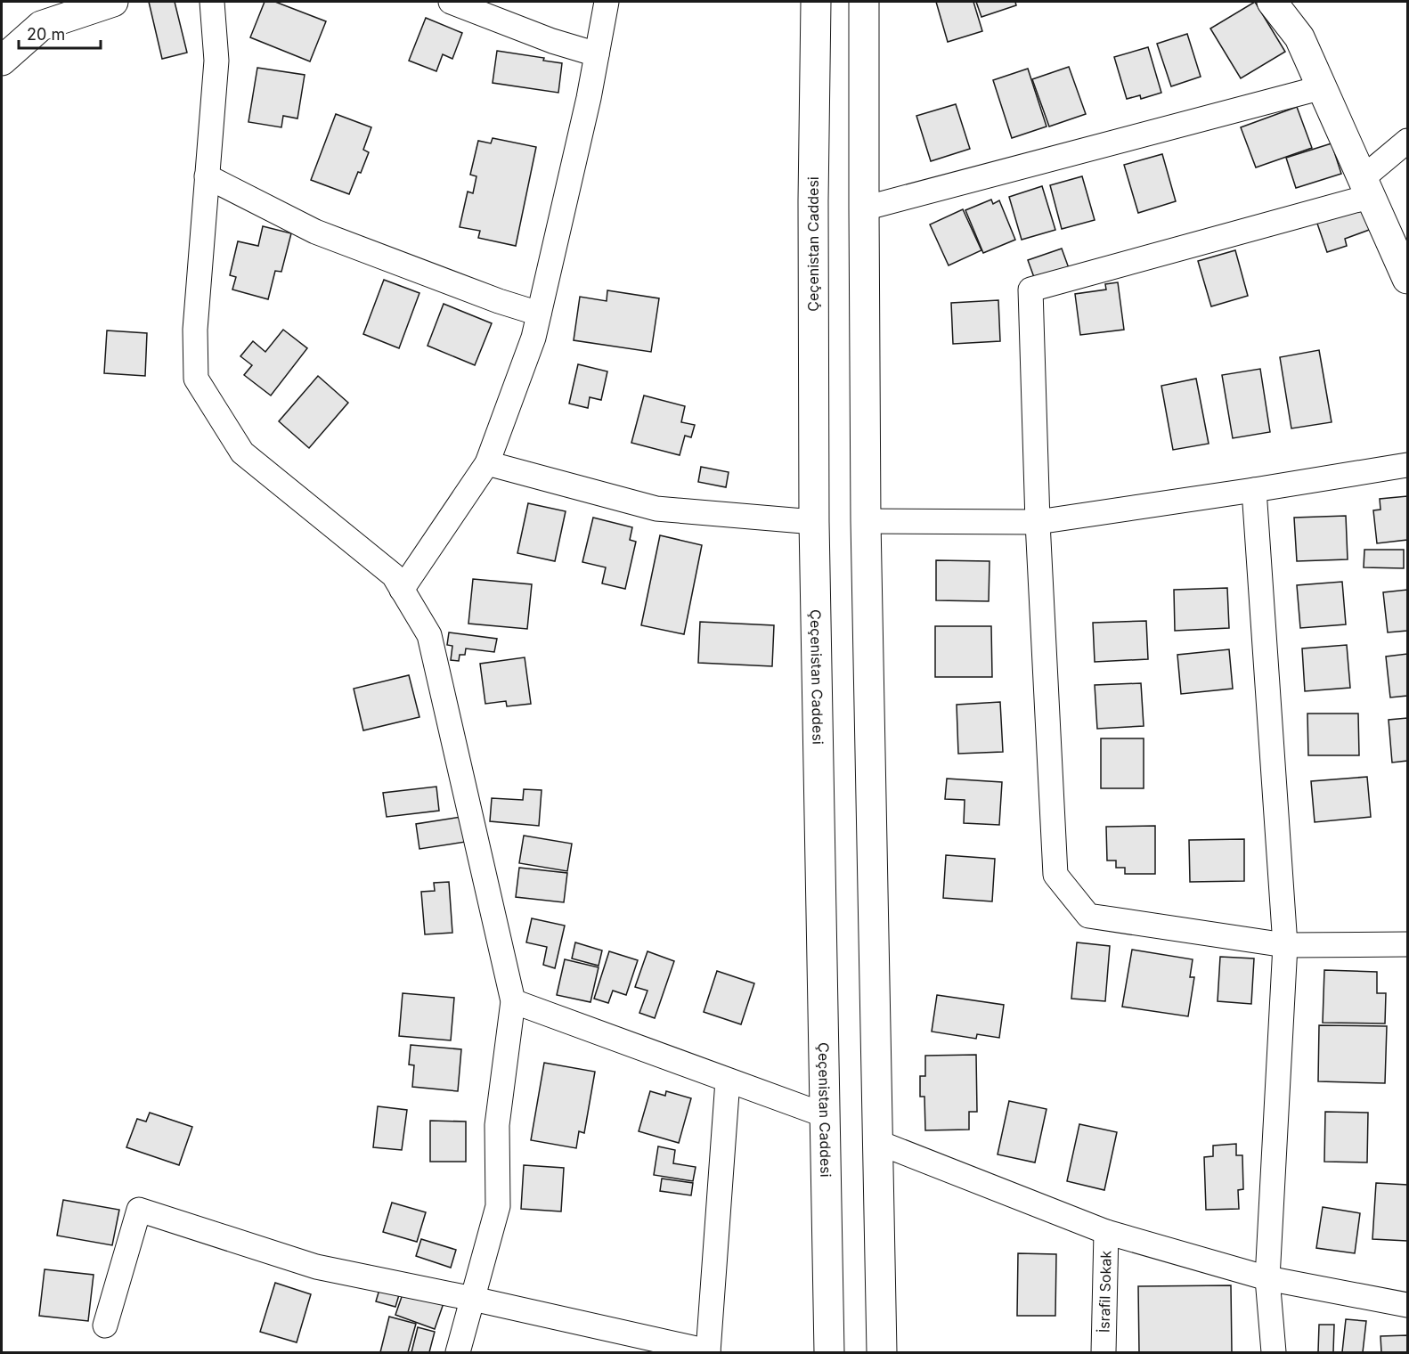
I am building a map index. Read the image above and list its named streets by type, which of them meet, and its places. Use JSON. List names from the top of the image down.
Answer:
{
  "streets": {
    "main road": ["Çeçenistan Caddesi"],
    "street": ["İsrafil Sokak"]
  },
  "scale_bar": "20 m"
}
